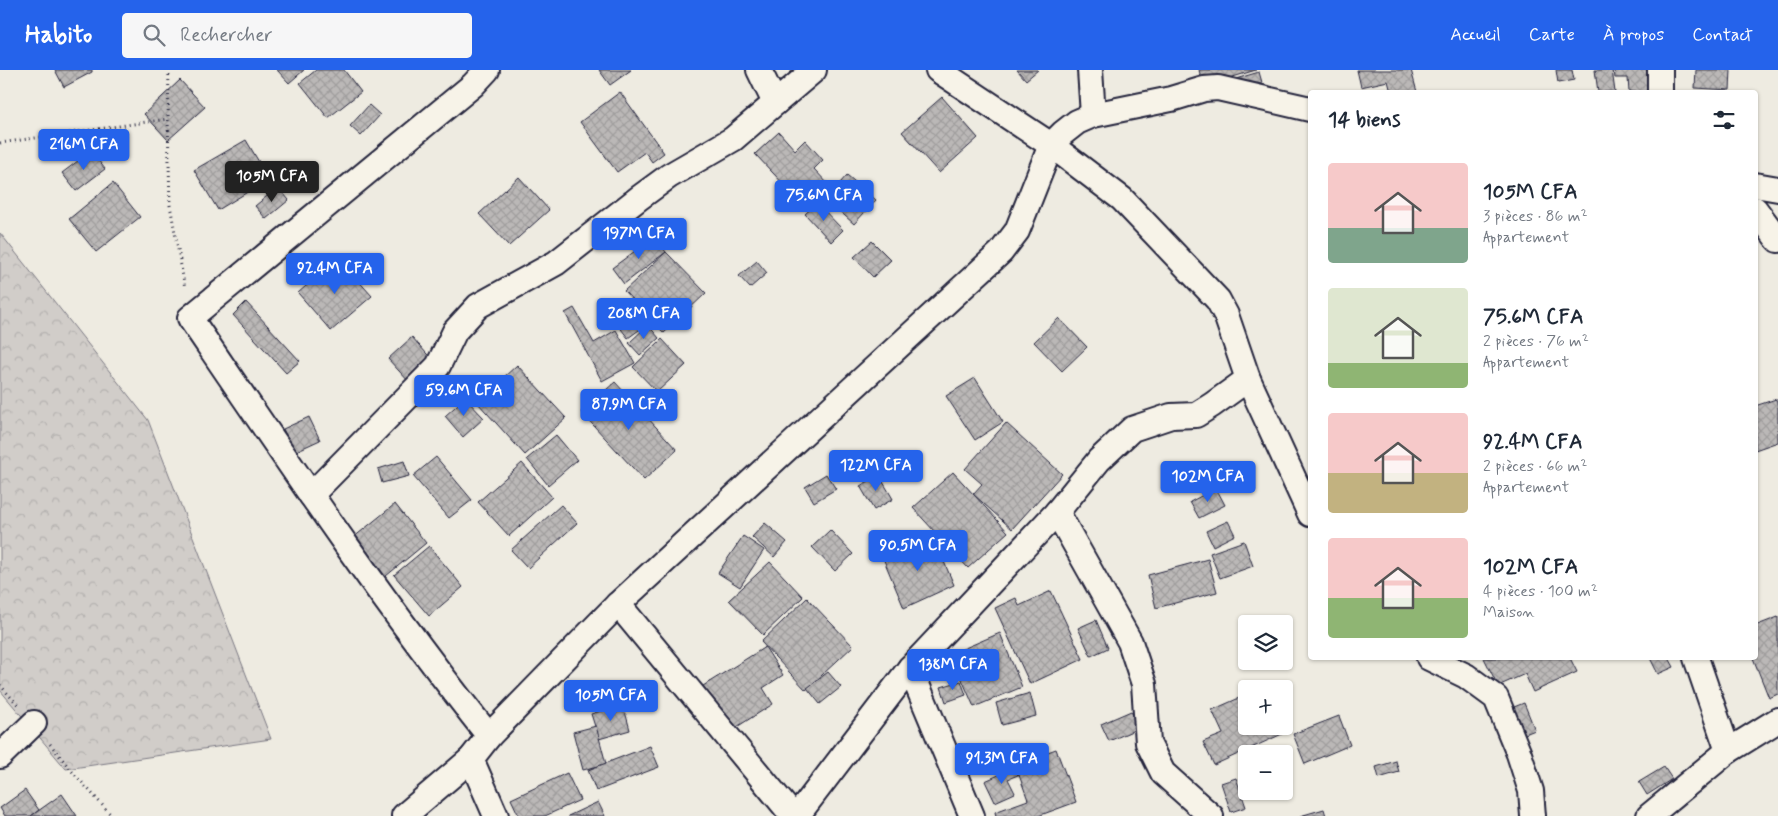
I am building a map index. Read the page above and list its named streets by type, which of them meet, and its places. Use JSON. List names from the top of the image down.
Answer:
{
  "page": {
    "header": "Habito",
    "search": "Rechercher",
    "nav": [
      "Accueil",
      "Carte",
      "À propos",
      "Contact"
    ],
    "heading": "14 biens",
    "price": [
      "216M CFA",
      "105M CFA",
      "75.6M CFA",
      "197M CFA",
      "92.4M CFA",
      "208M CFA",
      "59.6M CFA",
      "87.9M CFA",
      "122M CFA",
      "102M CFA",
      "90.5M CFA",
      "138M CFA",
      "105M CFA",
      "91.3M CFA"
    ],
    "list": [
      {
        "name": "105M CFA",
        "note": "3 pièces · 86 m² · Appartement"
      },
      {
        "name": "75.6M CFA",
        "note": "2 pièces · 76 m² · Appartement"
      },
      {
        "name": "92.4M CFA",
        "note": "2 pièces · 66 m² · Appartement"
      },
      {
        "name": "102M CFA",
        "note": "4 pièces · 100 m² · Maison"
      }
    ],
    "map_buttons": ["+", "−"]
  }
}
